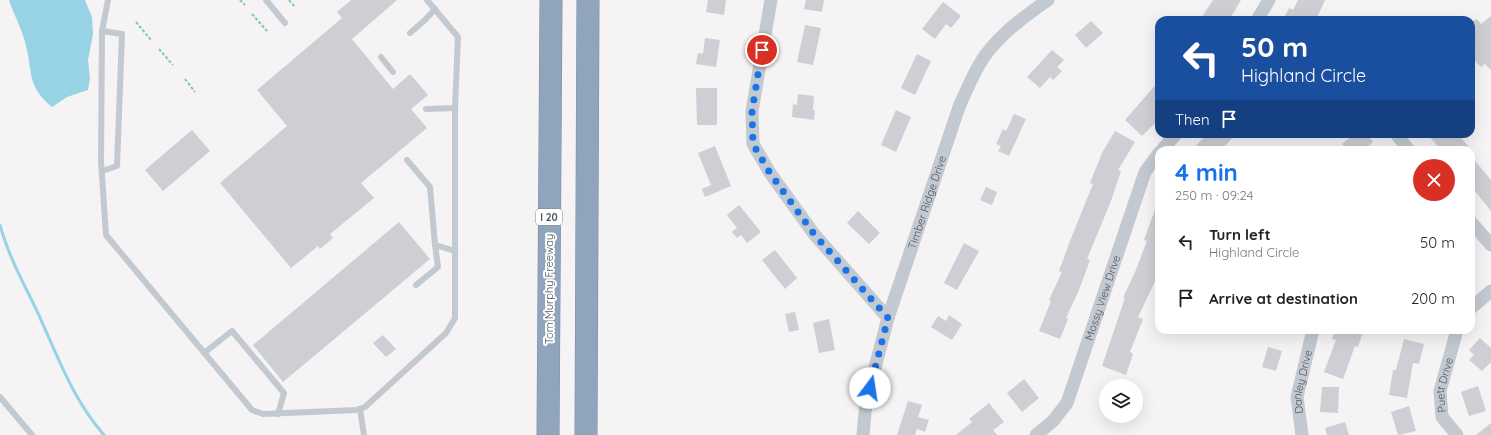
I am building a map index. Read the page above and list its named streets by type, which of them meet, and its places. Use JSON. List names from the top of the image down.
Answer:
{
  "streets": {
    "highway": ["I 20", "Tom Murphy Freeway"],
    "street": [
      "Timber Ridge Drive",
      "Mossy View Drive",
      "Danley Drive",
      "Puett Drive"
    ]
  },
  "page": {
    "turn": ["50 m", "Highland Circle"],
    "then": "Then",
    "heading": ["4 min", "250 m · 09:24"],
    "list": [
      {
        "name": "Turn left",
        "note": "Highland Circle",
        "value": "50 m"
      },
      {
        "name": "Arrive at destination",
        "value": "200 m"
      }
    ]
  }
}
